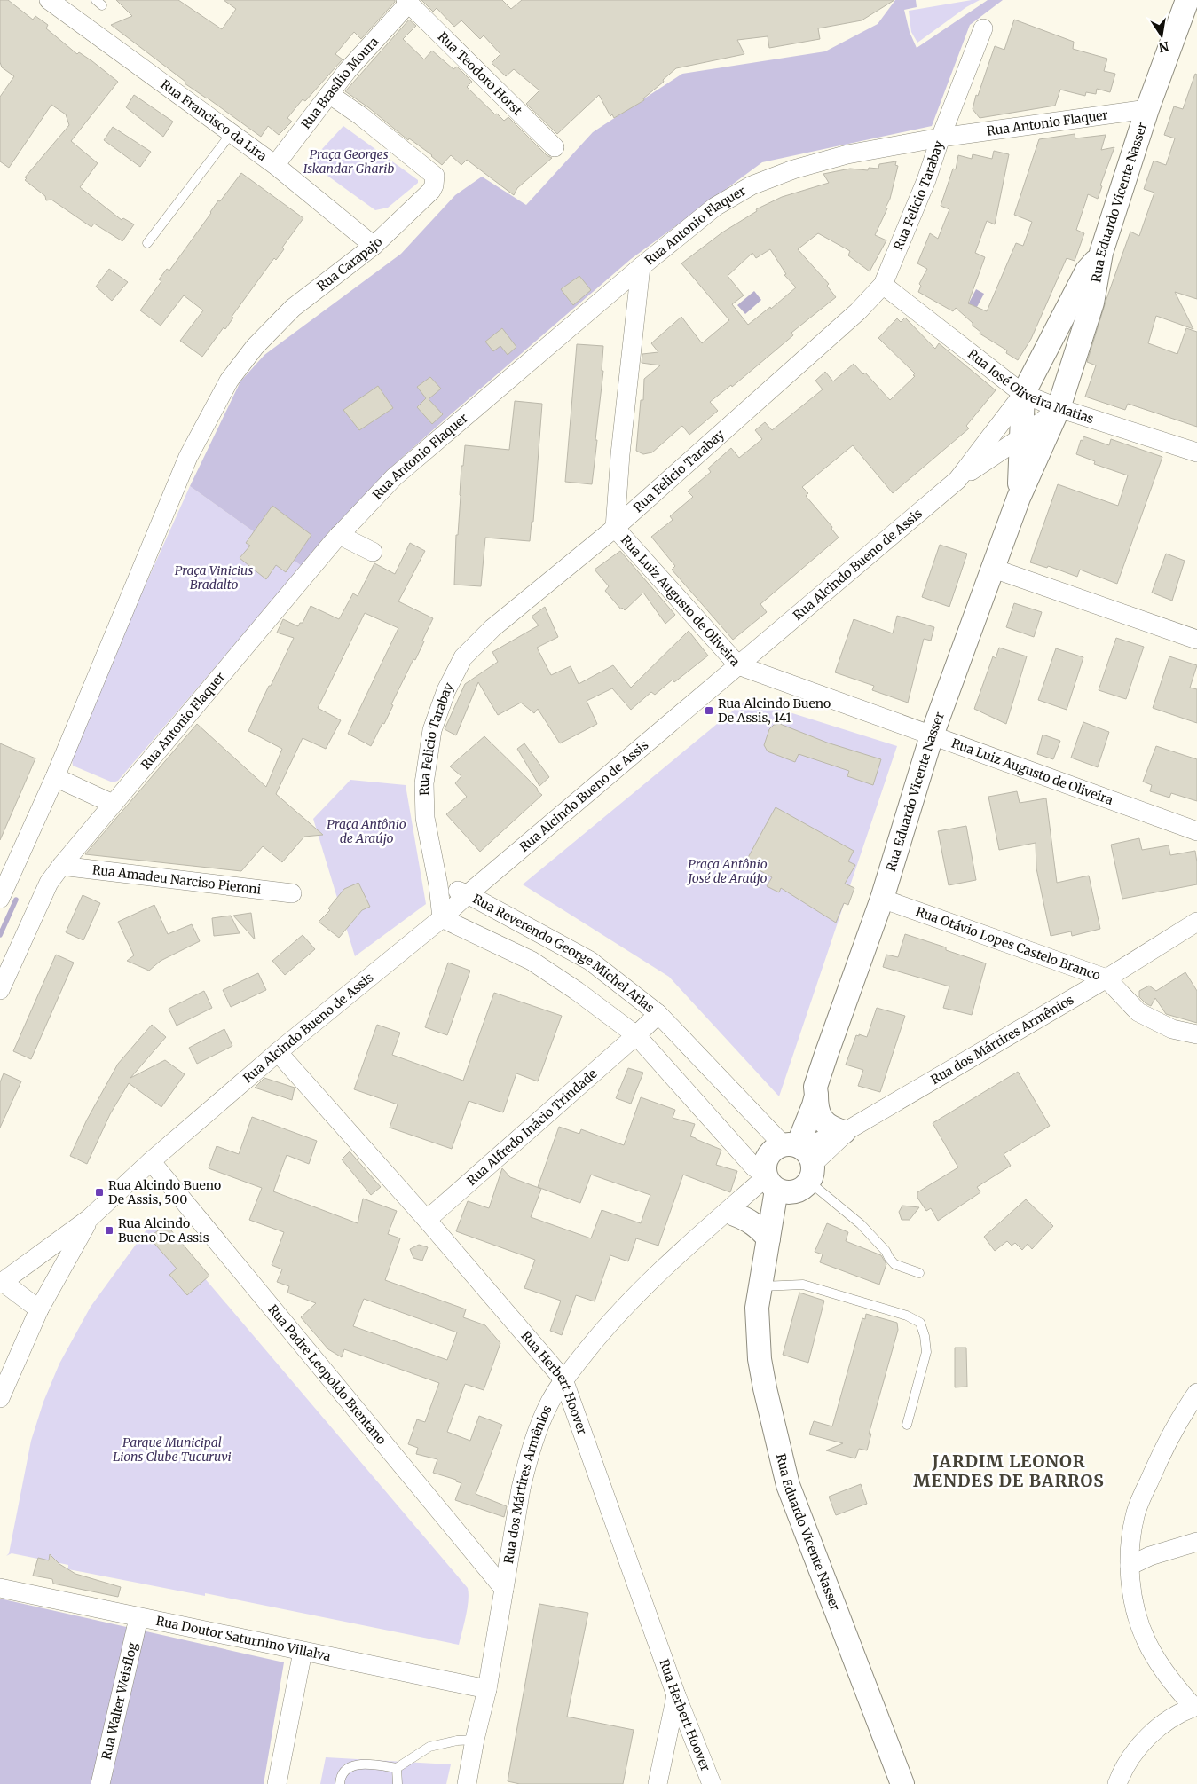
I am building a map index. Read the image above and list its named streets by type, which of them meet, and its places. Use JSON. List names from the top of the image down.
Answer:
{
  "streets": {
    "street": [
      "Rua Teodoro Horst",
      "Rua Brasílio Moura",
      "Rua Francisco da Lira",
      "Rua Antonio Flaquer",
      "Rua Felicio Tarabay",
      "Rua Eduardo Vicente Nasser",
      "Rua Carapajo",
      "Rua José Oliveira Matias",
      "Rua Alcindo Bueno de Assis",
      "Rua Luiz Augusto de Oliveira",
      "Rua Amadeu Narciso Pieroni",
      "Rua Otávio Lopes Castelo Branco",
      "Rua Reverendo George Michel Atlas",
      "Rua dos Mártires Armênios",
      "Rua Alfredo Inácio Trindade",
      "Rua Padre Leopoldo Brentano",
      "Rua Herbert Hoover",
      "Rua Doutor Saturnino Villalva",
      "Rua Walter Weisflog"
    ]
  },
  "crossings": [
    ["Rua Teodoro Horst", "Rua Brasílio Moura"],
    ["Rua Brasílio Moura", "Rua Francisco da Lira"],
    ["Rua Brasílio Moura", "Rua Carapajo"],
    ["Rua Francisco da Lira", "Rua Carapajo"],
    ["Rua Antonio Flaquer", "Rua Felicio Tarabay"],
    ["Rua Antonio Flaquer", "Rua Eduardo Vicente Nasser"],
    ["Rua Antonio Flaquer", "Rua Luiz Augusto de Oliveira"],
    ["Rua Antonio Flaquer", "Rua Amadeu Narciso Pieroni"],
    ["Rua Felicio Tarabay", "Rua José Oliveira Matias"],
    ["Rua Felicio Tarabay", "Rua Alcindo Bueno de Assis"],
    ["Rua Felicio Tarabay", "Rua Luiz Augusto de Oliveira"],
    ["Rua Felicio Tarabay", "Rua Reverendo George Michel Atlas"],
    ["Rua Eduardo Vicente Nasser", "Rua José Oliveira Matias"],
    ["Rua Eduardo Vicente Nasser", "Rua Alcindo Bueno de Assis"],
    ["Rua Eduardo Vicente Nasser", "Rua Luiz Augusto de Oliveira"],
    ["Rua Eduardo Vicente Nasser", "Rua Otávio Lopes Castelo Branco"],
    ["Rua Eduardo Vicente Nasser", "Rua Reverendo George Michel Atlas"],
    ["Rua Eduardo Vicente Nasser", "Rua dos Mártires Armênios"],
    ["Rua José Oliveira Matias", "Rua Alcindo Bueno de Assis"],
    ["Rua Alcindo Bueno de Assis", "Rua Luiz Augusto de Oliveira"],
    ["Rua Alcindo Bueno de Assis", "Rua Reverendo George Michel Atlas"],
    ["Rua Alcindo Bueno de Assis", "Rua Padre Leopoldo Brentano"],
    ["Rua Alcindo Bueno de Assis", "Rua Herbert Hoover"],
    ["Rua Otávio Lopes Castelo Branco", "Rua dos Mártires Armênios"],
    ["Rua Reverendo George Michel Atlas", "Rua dos Mártires Armênios"],
    ["Rua Reverendo George Michel Atlas", "Rua Alfredo Inácio Trindade"],
    ["Rua dos Mártires Armênios", "Rua Padre Leopoldo Brentano"],
    ["Rua dos Mártires Armênios", "Rua Herbert Hoover"],
    ["Rua dos Mártires Armênios", "Rua Doutor Saturnino Villalva"],
    ["Rua Alfredo Inácio Trindade", "Rua Herbert Hoover"],
    ["Rua Doutor Saturnino Villalva", "Rua Walter Weisflog"]
  ],
  "districts": ["JARDIM LEONOR MENDES DE BARROS"],
  "parks": [
    "Praça Georges Iskandar Gharib",
    "Praça Vinicius Bradalto",
    "Praça Antônio de Araújo",
    "Praça Antônio José de Araújo",
    "Parque Municipal Lions Clube Tucuruvi"
  ],
  "places": {
    "transit": ["Rua Alcindo Bueno De Assis, 141", "Rua Alcindo Bueno De Assis, 500", "Rua Alcindo Bueno De Assis"]
  },
  "north": "bottom"
}
